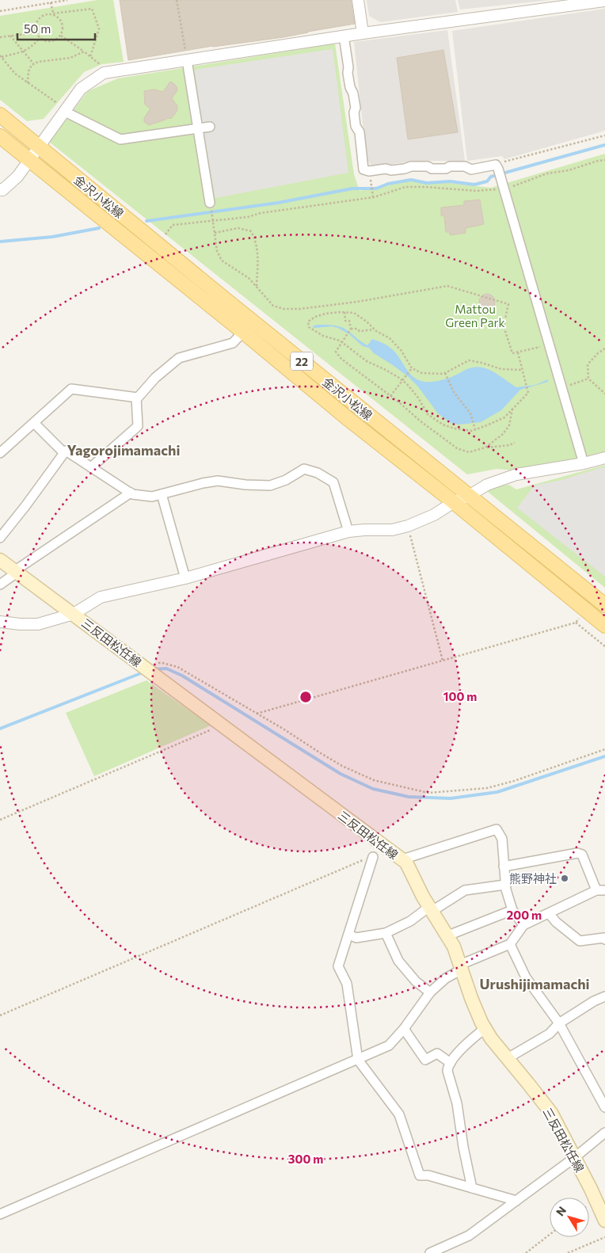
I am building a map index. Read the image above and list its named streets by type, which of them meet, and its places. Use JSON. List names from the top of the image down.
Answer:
{
  "streets": {
    "main road": ["金沢小松線", "22", "三反田松任線"]
  },
  "districts": ["Yagorojimamachi", "Urushijimamachi"],
  "parks": ["Mattou Green Park"],
  "places": ["熊野神社"],
  "scale_bar": "50 m",
  "north": "top left",
  "rings": ["100 m", "200 m", "300 m"]
}
